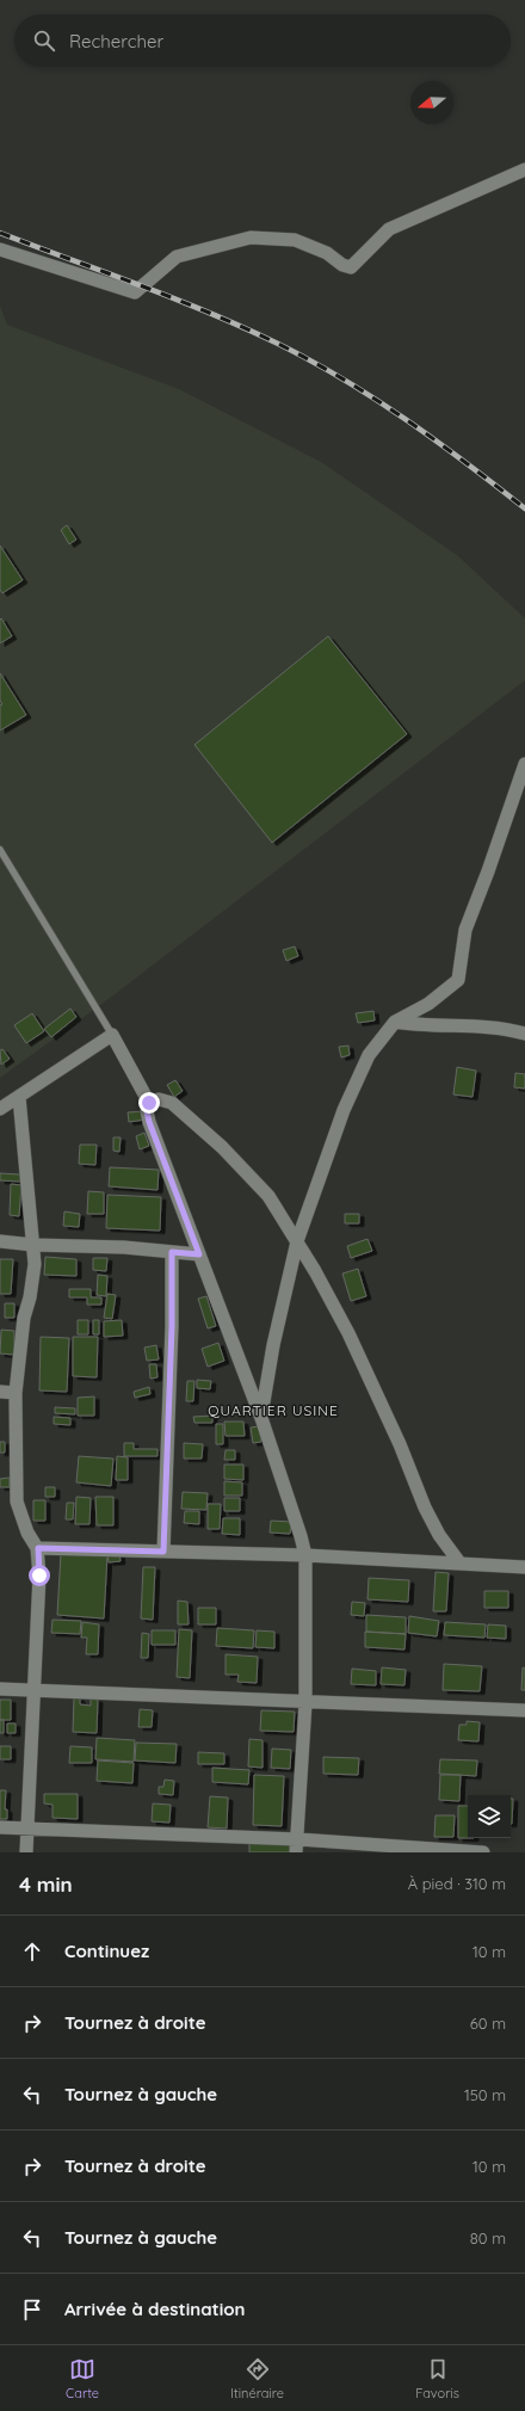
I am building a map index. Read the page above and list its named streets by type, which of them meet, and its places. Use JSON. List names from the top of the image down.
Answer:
{
  "districts": ["QUARTIER USINE"],
  "north": "left",
  "page": {
    "search": "Rechercher",
    "heading": ["4 min", "À pied · 310 m"],
    "list": [
      ["Continuez", "10 m"],
      ["Tournez à droite", "60 m"],
      ["Tournez à gauche", "150 m"],
      ["Tournez à droite", "10 m"],
      ["Tournez à gauche", "80 m"],
      "Arrivée à destination"
    ],
    "nav": ["Carte", "Itinéraire", "Favoris"]
  }
}
